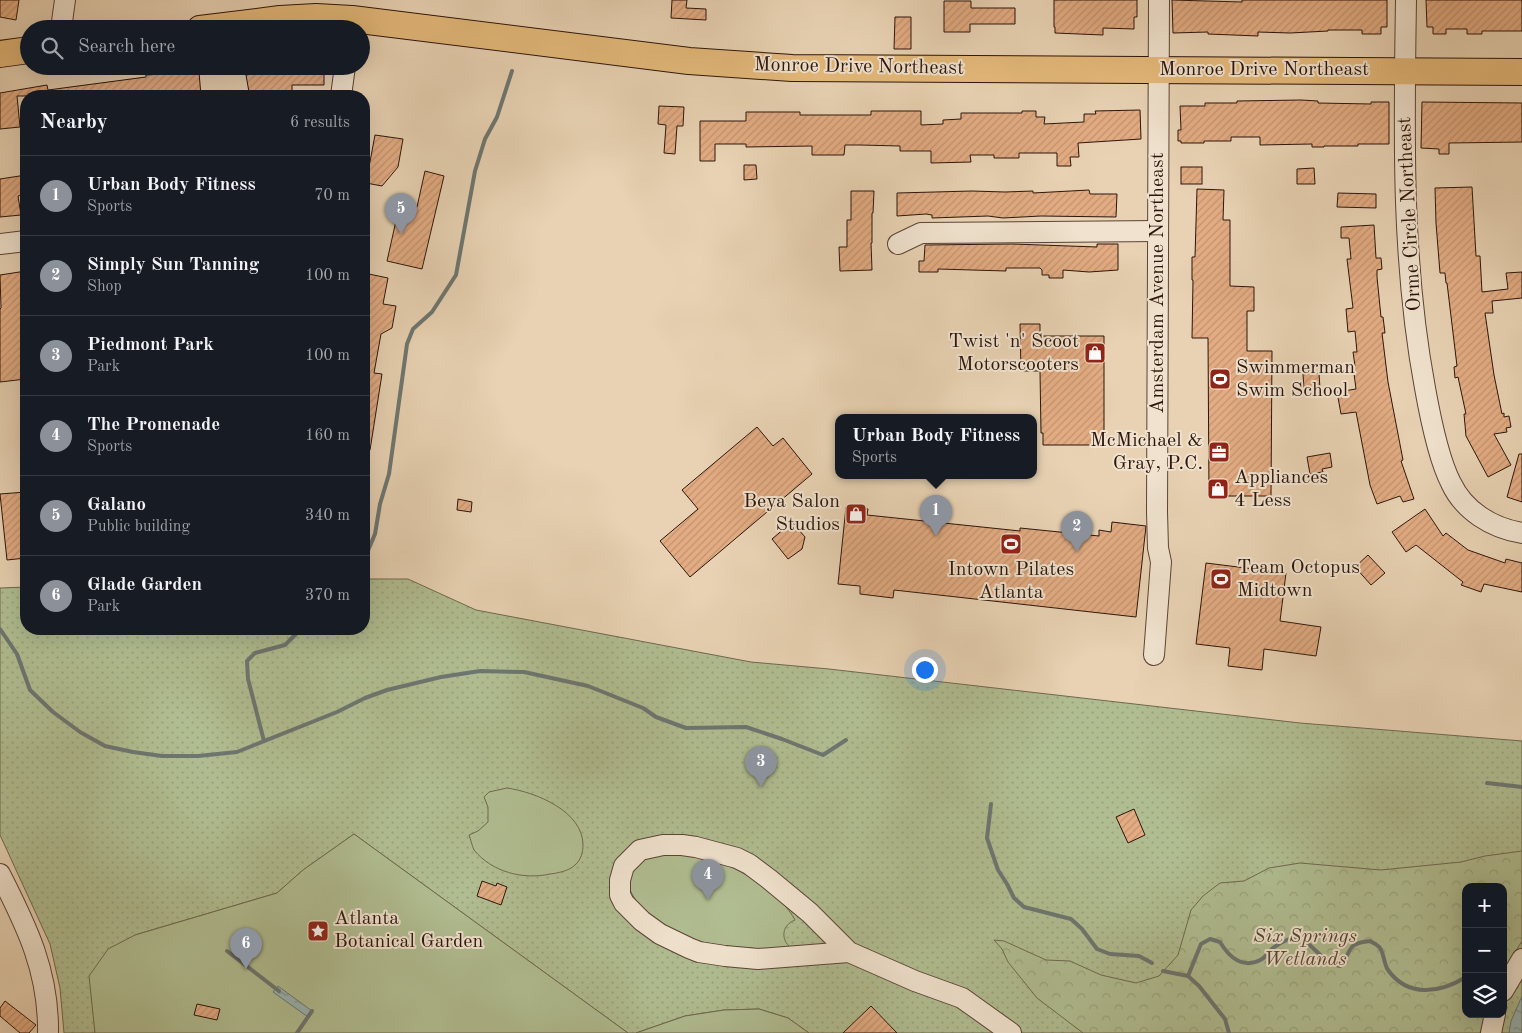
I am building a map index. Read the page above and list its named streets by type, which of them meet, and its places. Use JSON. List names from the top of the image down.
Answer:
{
  "streets": {
    "main road": ["Monroe Drive Northeast"],
    "street": ["Orme Circle Northeast", "Amsterdam Avenue Northeast"]
  },
  "crossings": [
    ["Monroe Drive Northeast", "Orme Circle Northeast"],
    ["Monroe Drive Northeast", "Amsterdam Avenue Northeast"]
  ],
  "parks": ["Six Springs Wetlands"],
  "places": {
    "shop": ["Twist 'n' Scoot Motorscooters", "Appliances 4 Less", "Beya Salon Studios"],
    "sports": ["Swimmerman Swim School", "Intown Pilates Atlanta", "Team Octopus Midtown"],
    "office": ["McMichael & Gray, P.C."],
    "place": ["Atlanta Botanical Garden"]
  },
  "page": {
    "search": "Search here",
    "heading": ["Nearby", "6 results"],
    "list": [
      {
        "mark": "1",
        "name": "Urban Body Fitness",
        "note": "Sports",
        "value": "70 m"
      },
      {
        "mark": "2",
        "name": "Simply Sun Tanning",
        "note": "Shop",
        "value": "100 m"
      },
      {
        "mark": "3",
        "name": "Piedmont Park",
        "note": "Park",
        "value": "100 m"
      },
      {
        "mark": "4",
        "name": "The Promenade",
        "note": "Sports",
        "value": "160 m"
      },
      {
        "mark": "5",
        "name": "Galano",
        "note": "Public building",
        "value": "340 m"
      },
      {
        "mark": "6",
        "name": "Glade Garden",
        "note": "Park",
        "value": "370 m"
      }
    ],
    "pins": [
      "5",
      "1",
      "2",
      "3",
      "4",
      "6"
    ],
    "popup": ["Urban Body Fitness", "Sports"],
    "map_buttons": ["+", "−"]
  }
}
